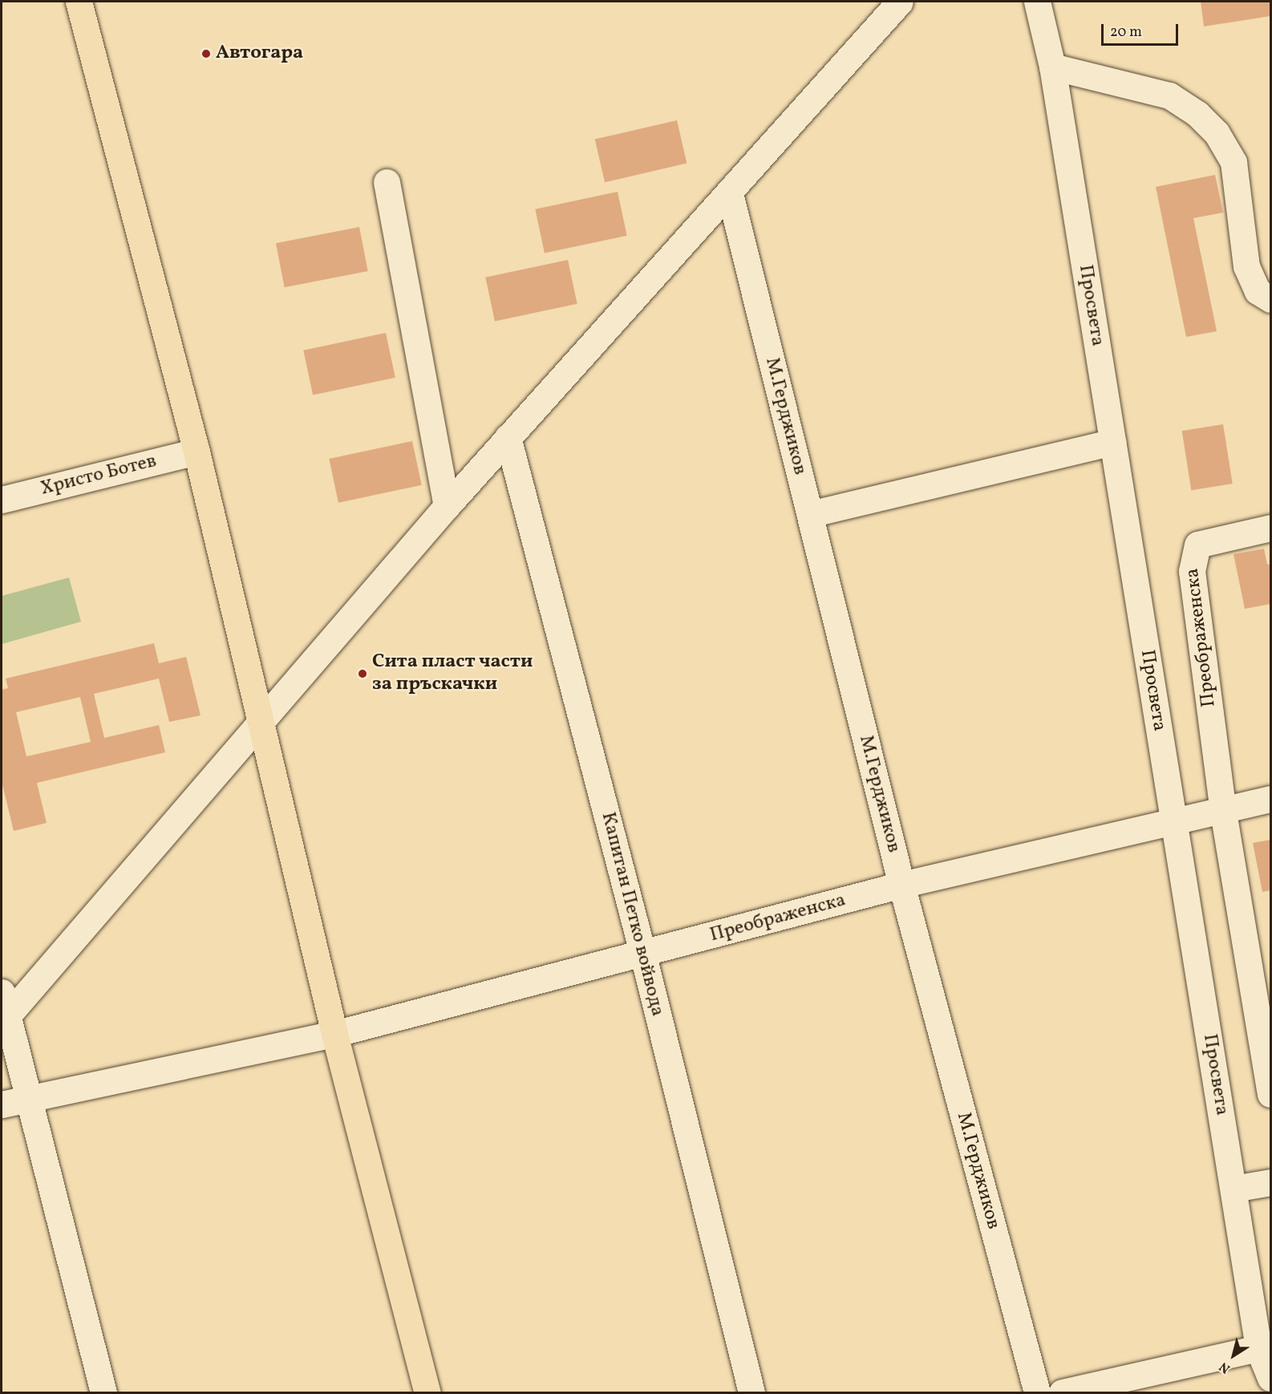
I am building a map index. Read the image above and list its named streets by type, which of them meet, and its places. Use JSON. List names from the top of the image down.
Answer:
{
  "streets": {
    "street": [
      "Просвета",
      "М.Герджиков",
      "Христо Ботев",
      "Преображенска",
      "Капитан Петко войвода"
    ]
  },
  "crossings": [
    ["Просвета", "Преображенска"],
    ["М.Герджиков", "Преображенска"],
    ["Преображенска", "Капитан Петко войвода"]
  ],
  "places": ["Автогара", "Сита пласт части за пръскачки"],
  "scale_bar": "20 m",
  "north": "bottom left"
}
